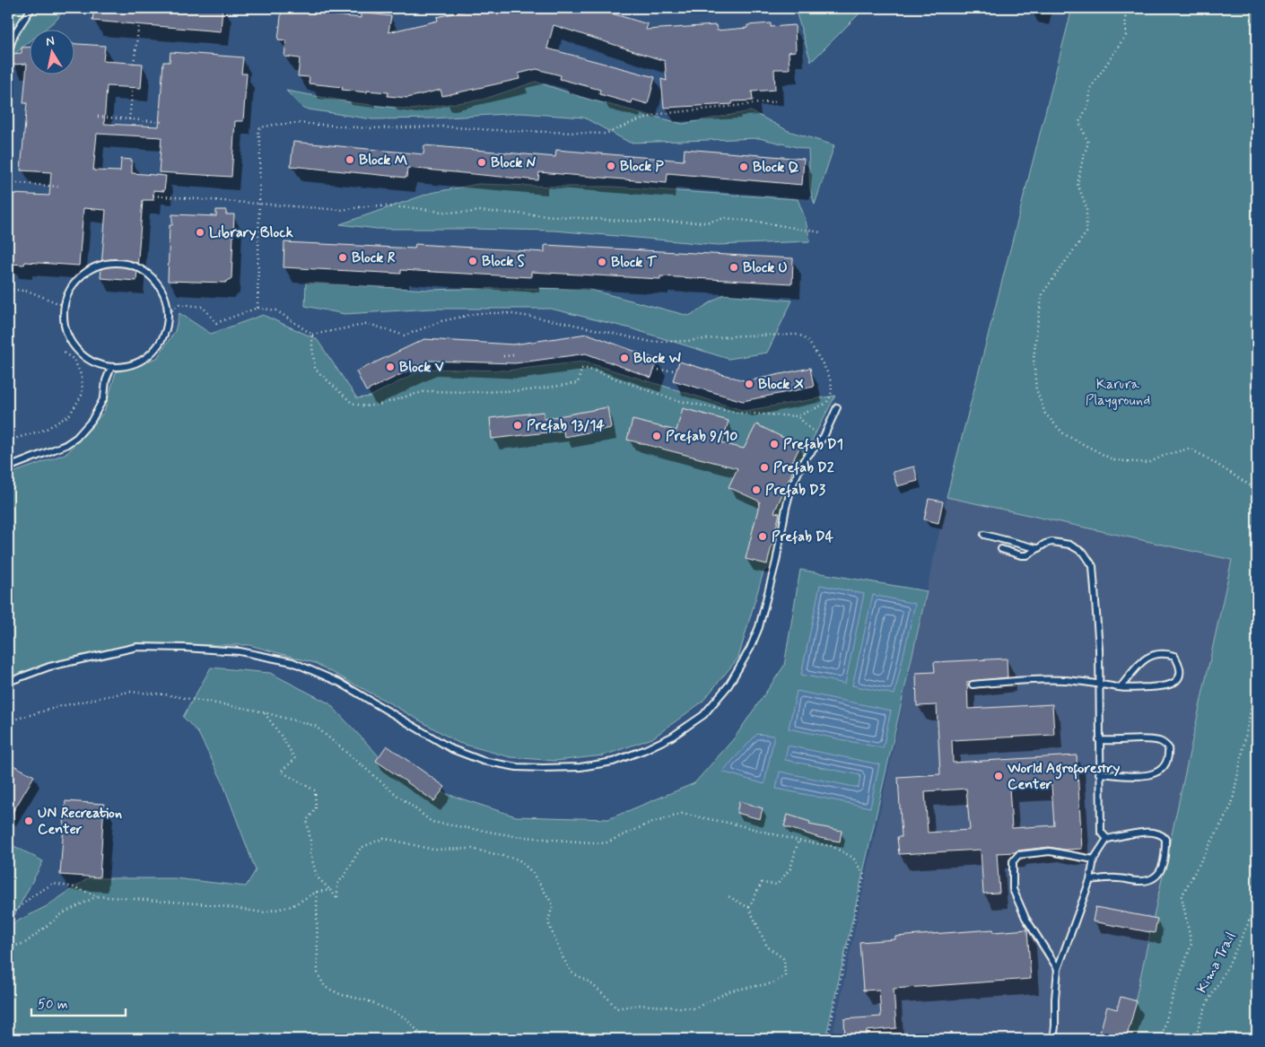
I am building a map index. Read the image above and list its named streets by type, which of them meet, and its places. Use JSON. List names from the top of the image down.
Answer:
{
  "streets": {
    "path": ["Kima Trail"]
  },
  "parks": ["Karura Playground"],
  "places": [
    "Block M",
    "Block N",
    "Block P",
    "Block Q",
    "Library Block",
    "Block R",
    "Block S",
    "Block T",
    "Block U",
    "Block W",
    "Block V",
    "Block X",
    "Prefab 13/14",
    "Prefab 9/10",
    "Prefab D1",
    "Prefab D2",
    "Prefab D3",
    "Prefab D4",
    "World Agroforestry Center",
    "UN Recreation Center"
  ],
  "scale_bar": "50 m",
  "north": "top"
}
